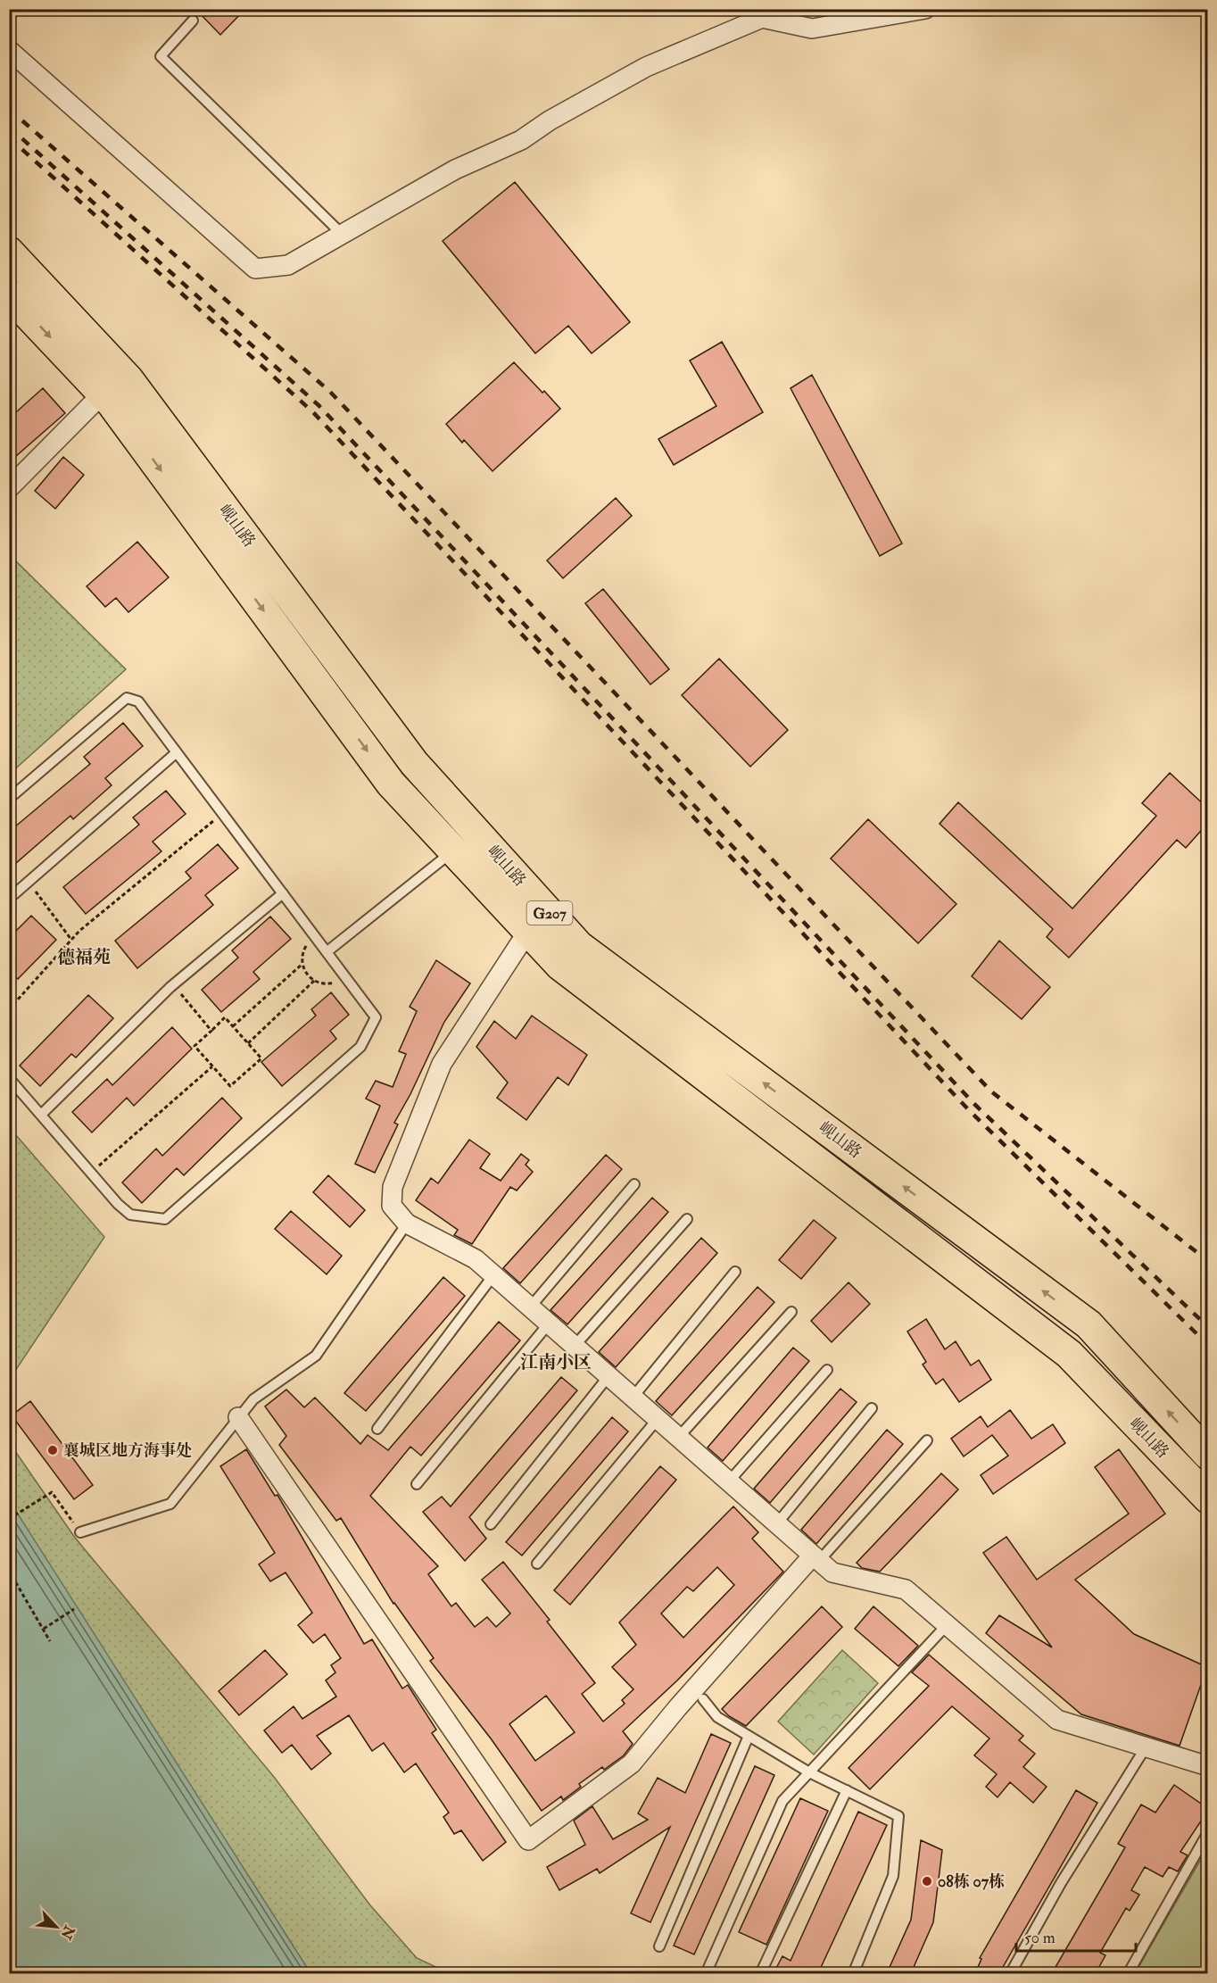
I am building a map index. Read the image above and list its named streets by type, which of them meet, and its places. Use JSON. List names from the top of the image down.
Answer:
{
  "streets": {
    "highway": ["岘山路", "G207"]
  },
  "districts": ["德福苑", "江南小区"],
  "places": ["襄城区地方海事处", "08栋 07栋"],
  "scale_bar": "50 m",
  "north": "bottom right"
}
